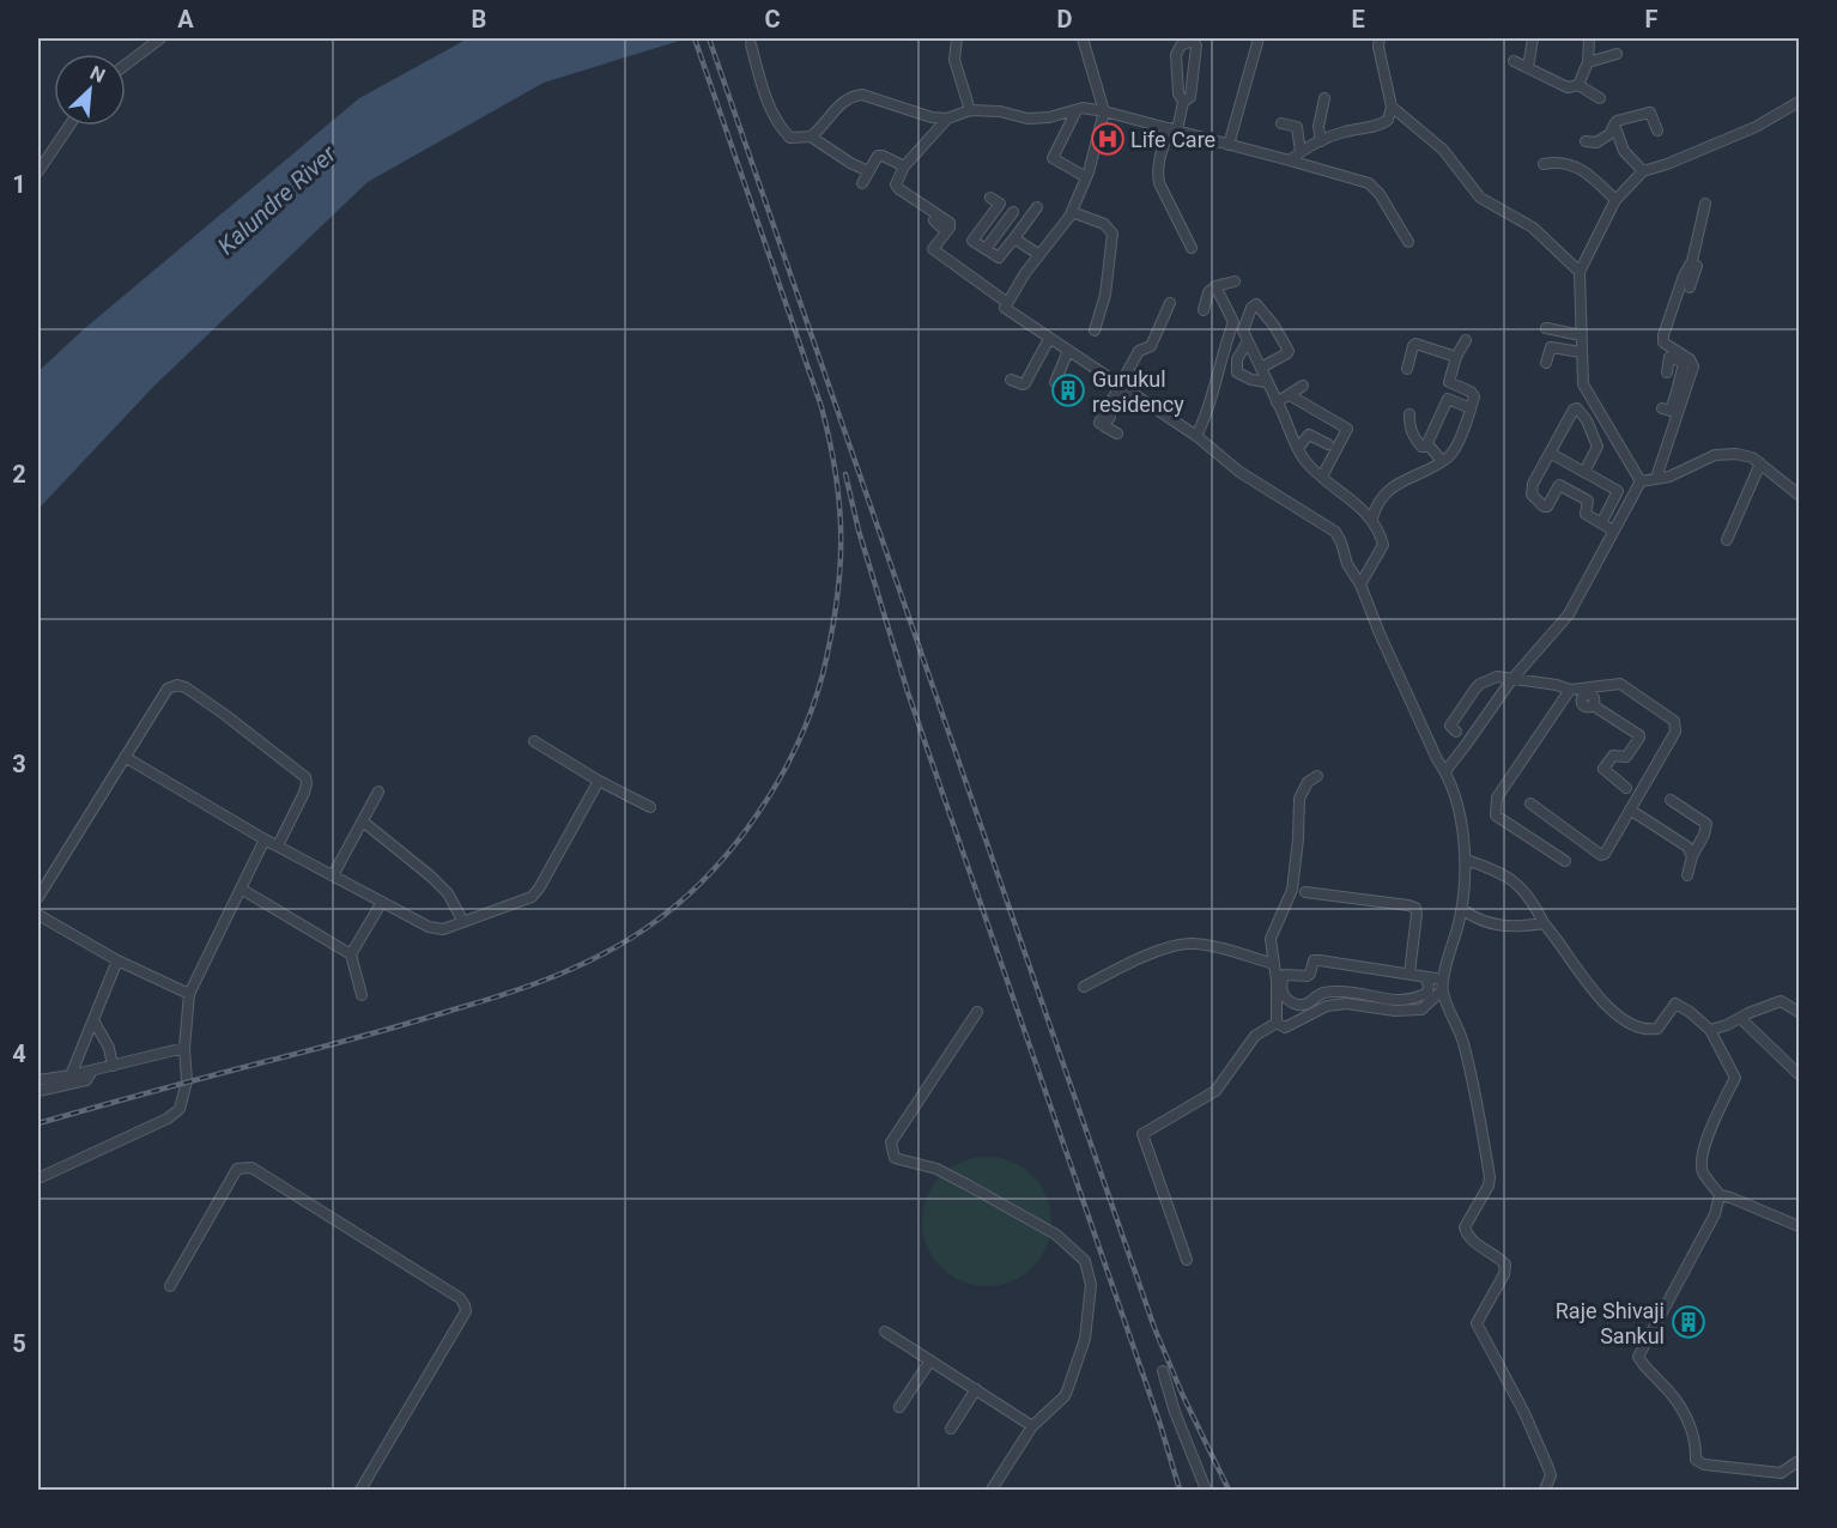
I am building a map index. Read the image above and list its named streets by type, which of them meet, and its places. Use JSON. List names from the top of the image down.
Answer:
{
  "water": ["Kalundre River"],
  "places": {
    "hospital": ["Life Care"],
    "building": ["Gurukul residency", "Raje Shivaji Sankul"]
  },
  "north": "top right",
  "grid": {
    "columns": [
      "A",
      "B",
      "C",
      "D",
      "E",
      "F"
    ],
    "rows": [
      "1",
      "2",
      "3",
      "4",
      "5"
    ]
  }
}
